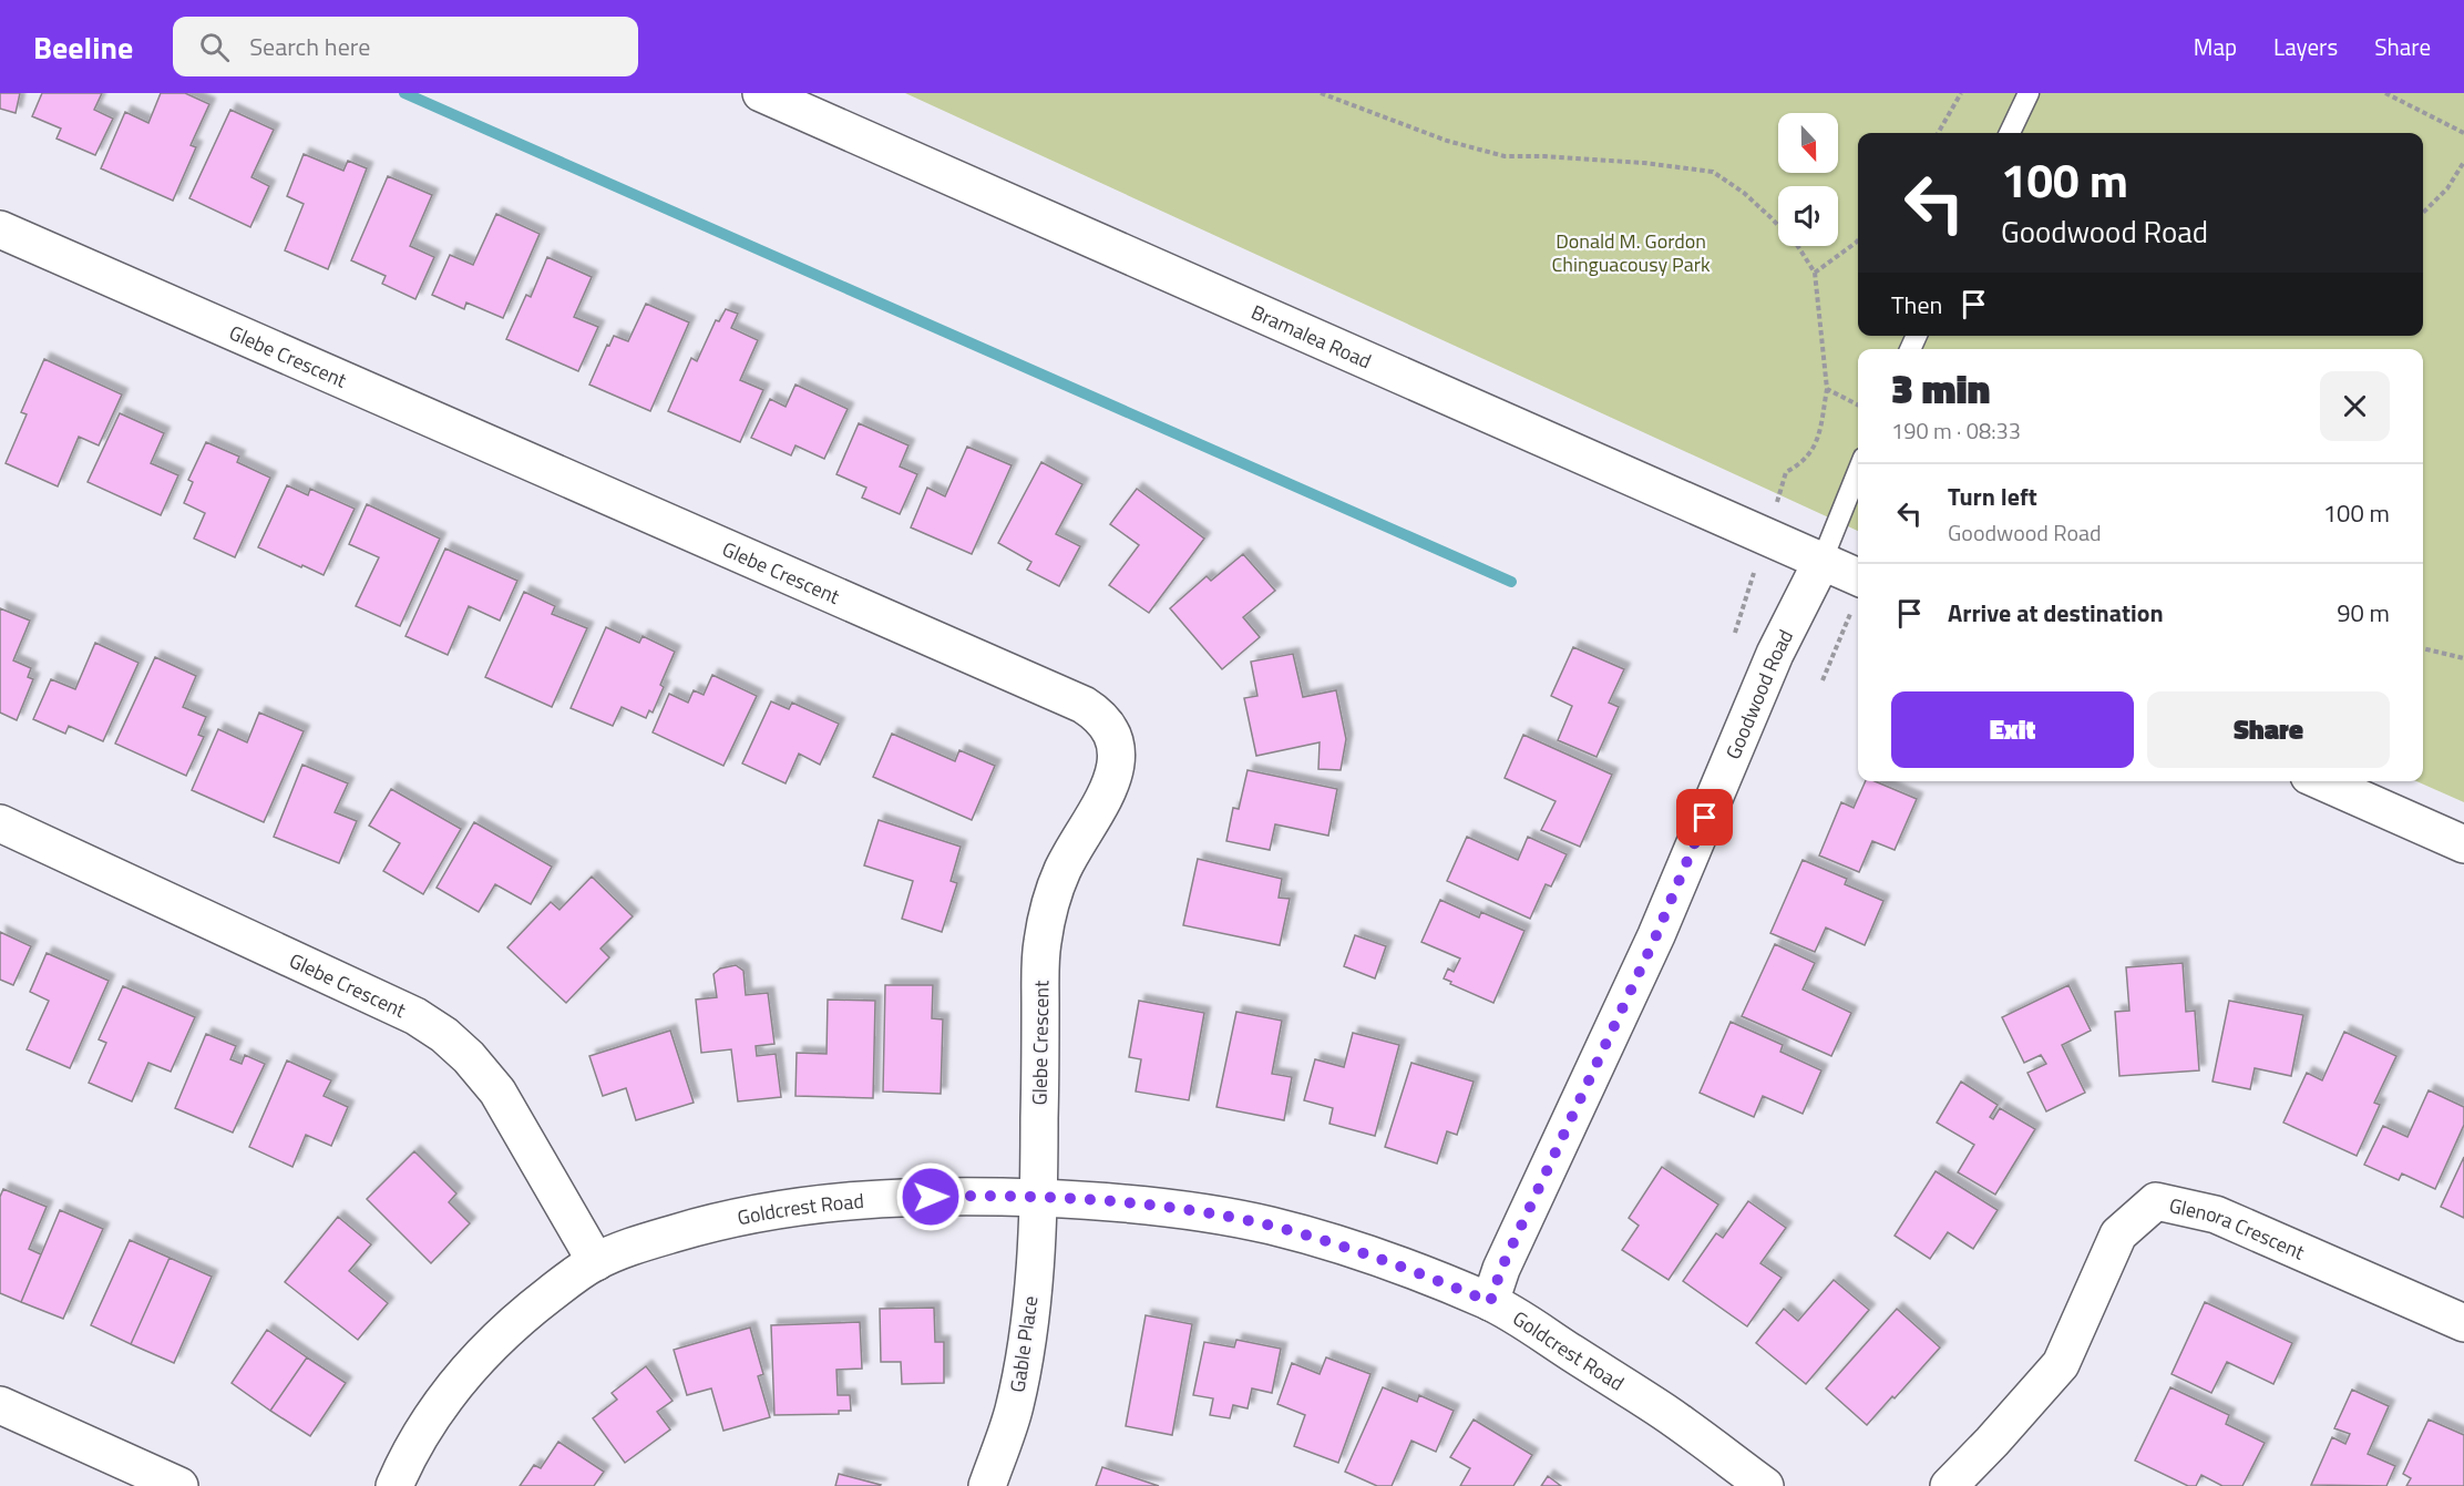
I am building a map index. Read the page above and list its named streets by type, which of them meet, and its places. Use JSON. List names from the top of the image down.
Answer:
{
  "streets": {
    "street": [
      "Bramalea Road",
      "Glebe Crescent",
      "Goodwood Road",
      "Goldcrest Road",
      "Glenora Crescent",
      "Gable Place"
    ]
  },
  "crossings": [
    ["Bramalea Road", "Goodwood Road"],
    ["Glebe Crescent", "Goldcrest Road"],
    ["Glebe Crescent", "Gable Place"],
    ["Goodwood Road", "Goldcrest Road"],
    ["Goldcrest Road", "Gable Place"]
  ],
  "parks": ["Donald M. Gordon Chinguacousy Park"],
  "north": "bottom",
  "page": {
    "header": "Beeline",
    "search": "Search here",
    "nav": ["Map", "Layers", "Share"],
    "turn": ["100 m", "Goodwood Road"],
    "then": "Then",
    "heading": ["3 min", "190 m · 08:33"],
    "list": [
      {
        "name": "Turn left",
        "note": "Goodwood Road",
        "value": "100 m"
      },
      {
        "name": "Arrive at destination",
        "value": "90 m"
      }
    ],
    "buttons": ["Exit", "Share"]
  }
}
